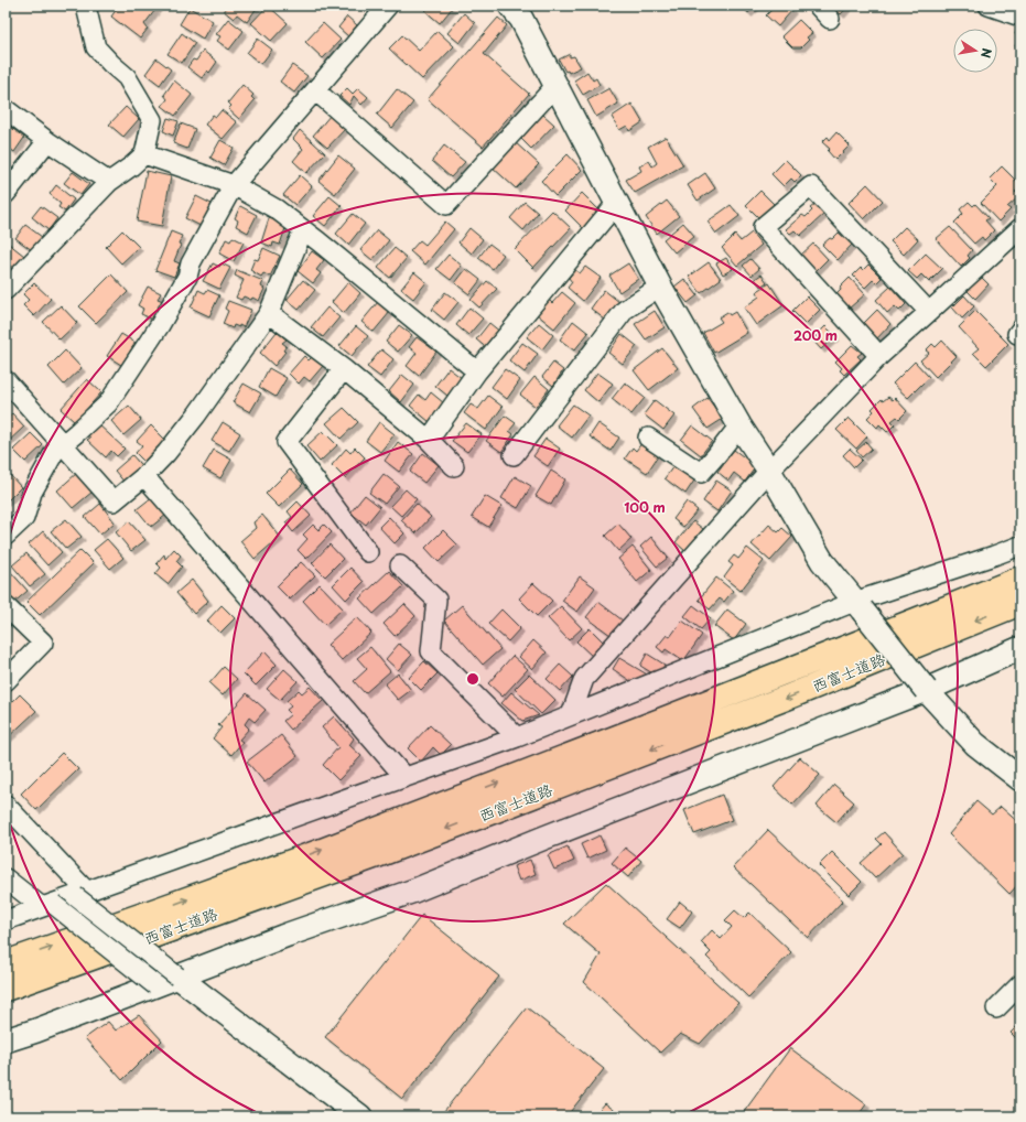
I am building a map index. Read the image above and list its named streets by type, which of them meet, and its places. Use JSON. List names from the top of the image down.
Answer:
{
  "streets": {
    "highway": ["西富士道路"]
  },
  "north": "right",
  "rings": ["200 m", "100 m"]
}
